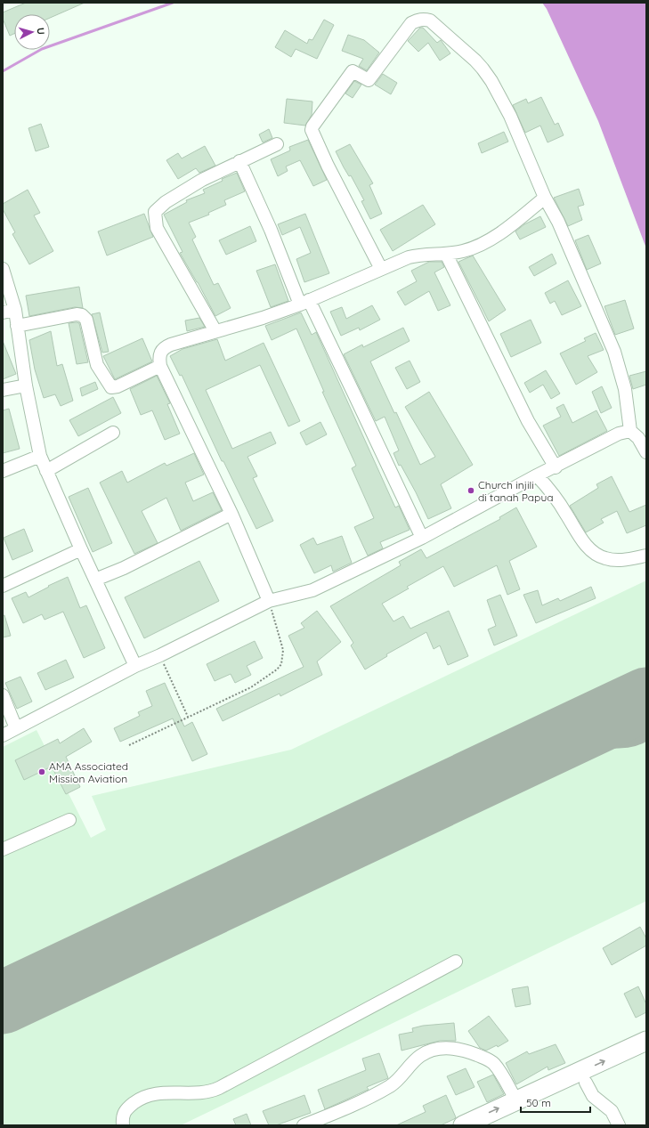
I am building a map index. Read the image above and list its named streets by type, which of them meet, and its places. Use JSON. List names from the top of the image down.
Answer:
{
  "places": ["Church injili di tanah Papua", "AMA Associated Mission Aviation"],
  "scale_bar": "50 m",
  "north": "right"
}
